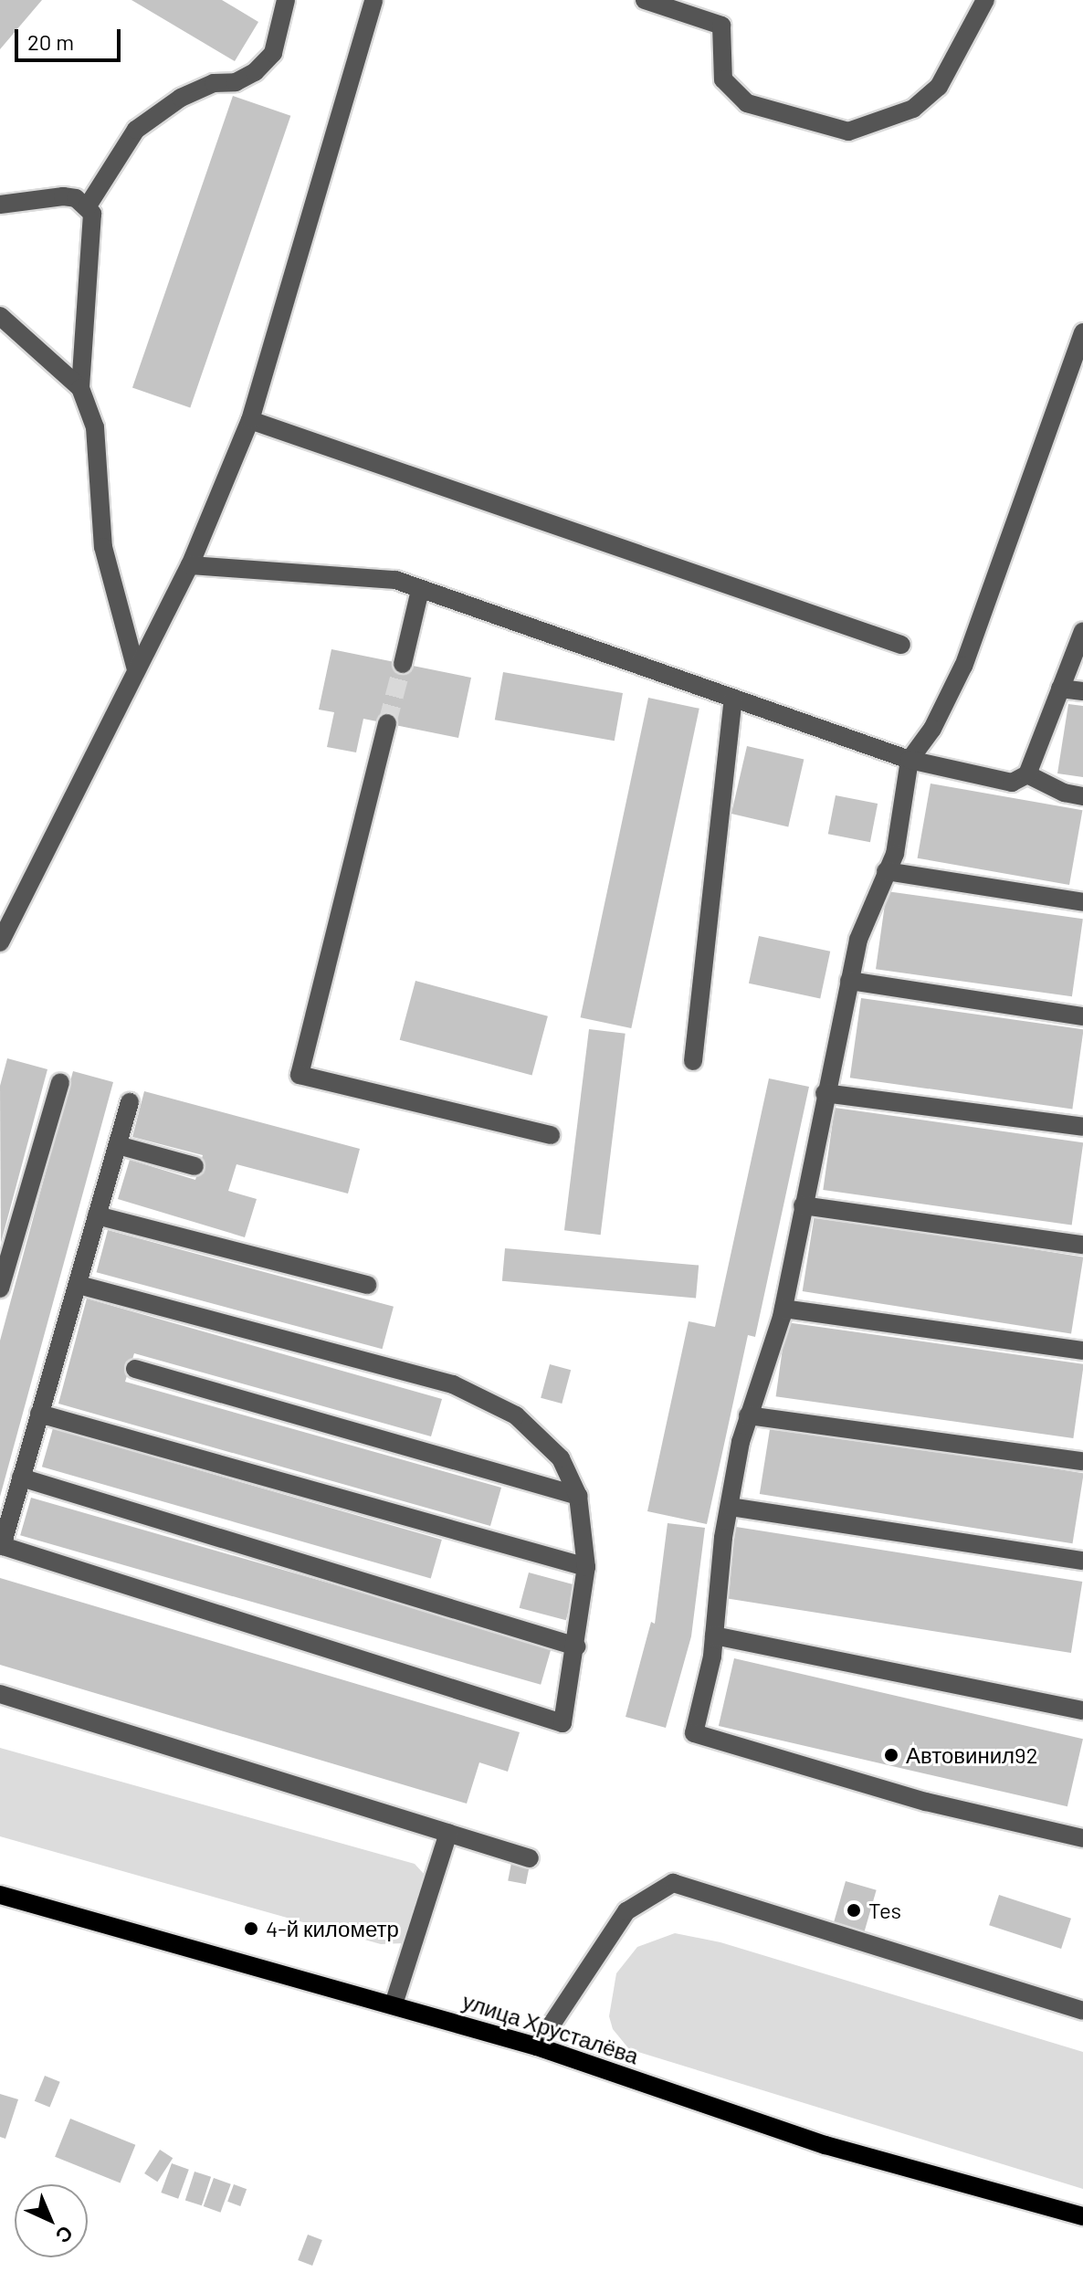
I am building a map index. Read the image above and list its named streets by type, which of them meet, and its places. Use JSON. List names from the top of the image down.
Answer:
{
  "streets": {
    "main road": ["улица Хрусталёва"]
  },
  "places": ["Автовинил92", "Tes", "4-й километр"],
  "scale_bar": "20 m",
  "north": "bottom right"
}
